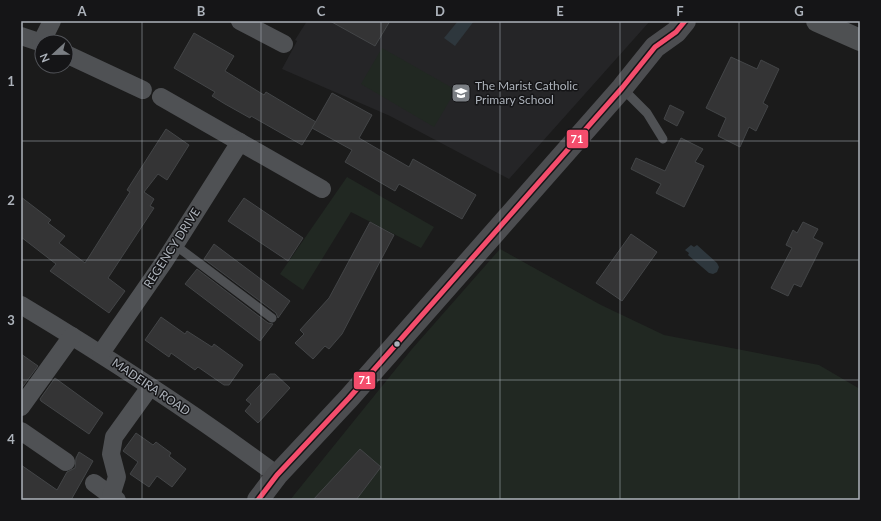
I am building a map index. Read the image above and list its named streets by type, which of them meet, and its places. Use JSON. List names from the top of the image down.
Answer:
{
  "streets": {
    "street": ["REGENCY DRIVE", "MADEIRA ROAD"]
  },
  "crossings": [
    ["REGENCY DRIVE", "MADEIRA ROAD"]
  ],
  "places": {
    "school or university": ["The Marist Catholic Primary School"]
  },
  "lines": ["transit line 71"],
  "north": "left",
  "grid": {
    "columns": [
      "A",
      "B",
      "C",
      "D",
      "E",
      "F",
      "G"
    ],
    "rows": [
      "1",
      "2",
      "3",
      "4"
    ]
  }
}
